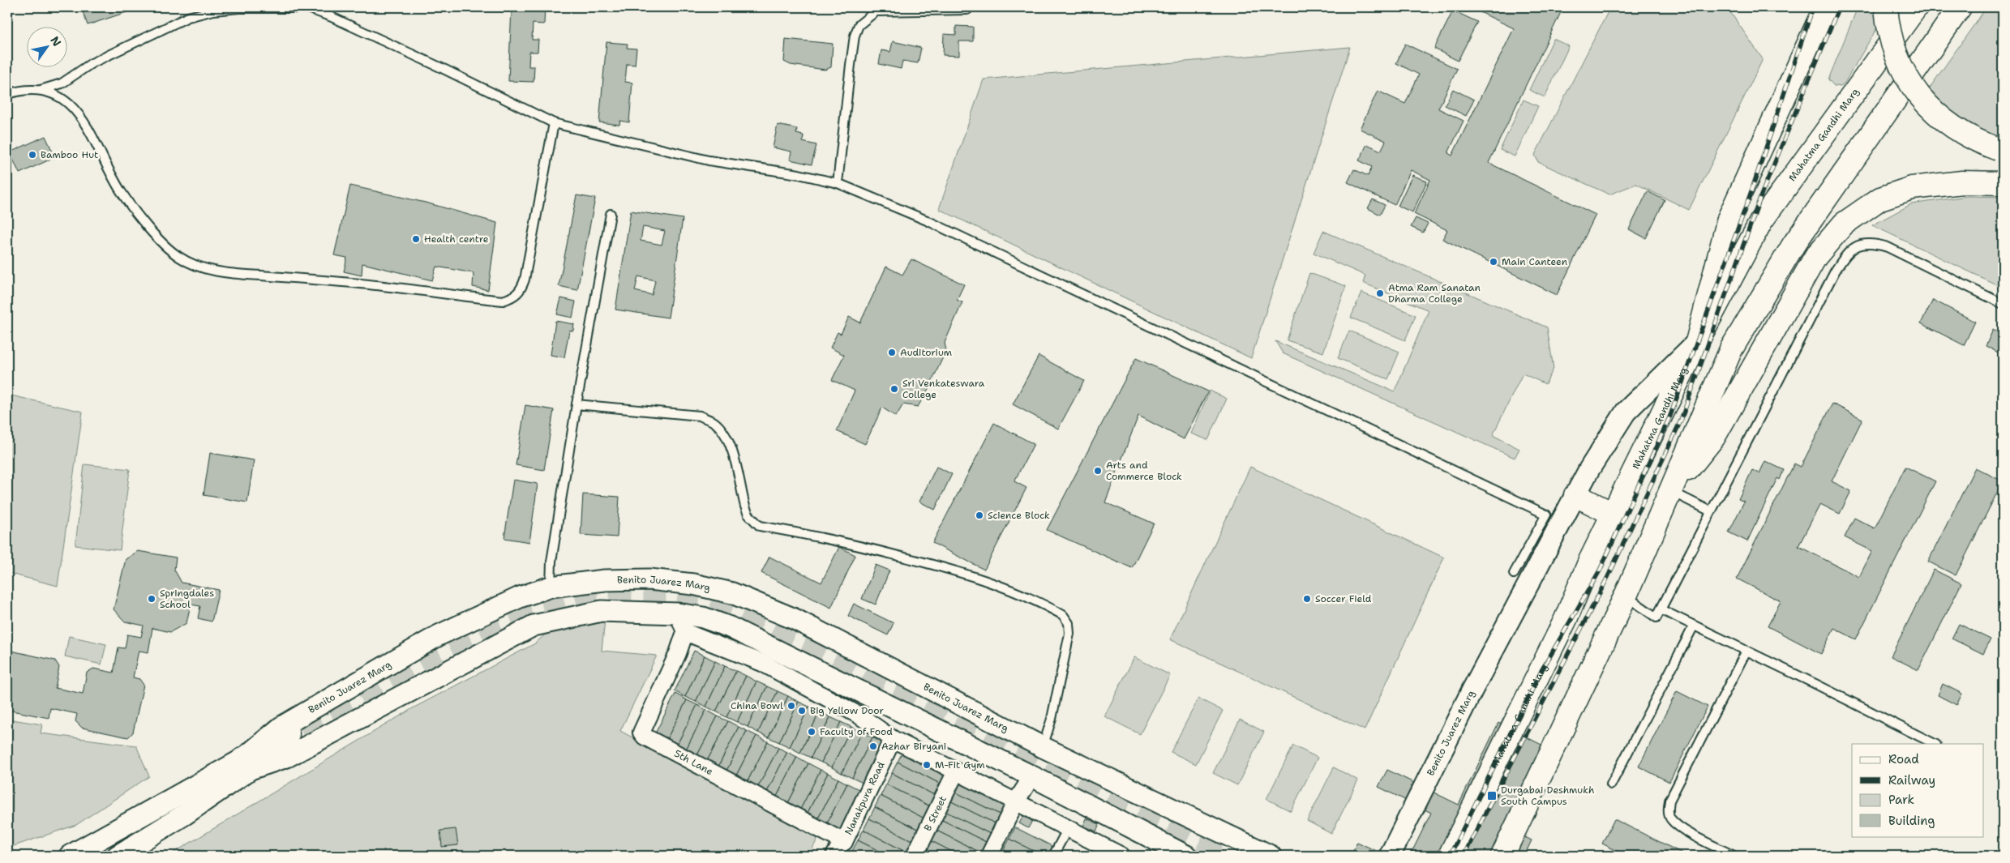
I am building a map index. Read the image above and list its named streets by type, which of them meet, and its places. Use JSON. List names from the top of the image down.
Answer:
{
  "streets": {
    "main road": ["Mahatma Gandhi Marg"],
    "street": [
      "Benito Juarez Marg",
      "5th Lane",
      "Nanakpura Road",
      "B Street"
    ]
  },
  "crossings": [
    ["Mahatma Gandhi Marg", "Benito Juarez Marg"],
    ["Benito Juarez Marg", "5th Lane"],
    ["5th Lane", "Nanakpura Road"]
  ],
  "places": {
    "other": [
      "Bamboo Hut",
      "Health centre",
      "Main Canteen",
      "Atma Ram Sanatan Dharma College",
      "Auditorium",
      "Sri Venkateswara College",
      "Arts and Commerce Block",
      "Science Block",
      "Springdales School",
      "Soccer Field",
      "China Bowl",
      "Big Yellow Door",
      "Faculty of Food",
      "Azhar Biryani",
      "M-Fit Gym"
    ],
    "transit": ["Durgabai Deshmukh South Campus"]
  },
  "legend": [
    "Road",
    "Railway",
    "Park",
    "Building"
  ],
  "north": "top right"
}
